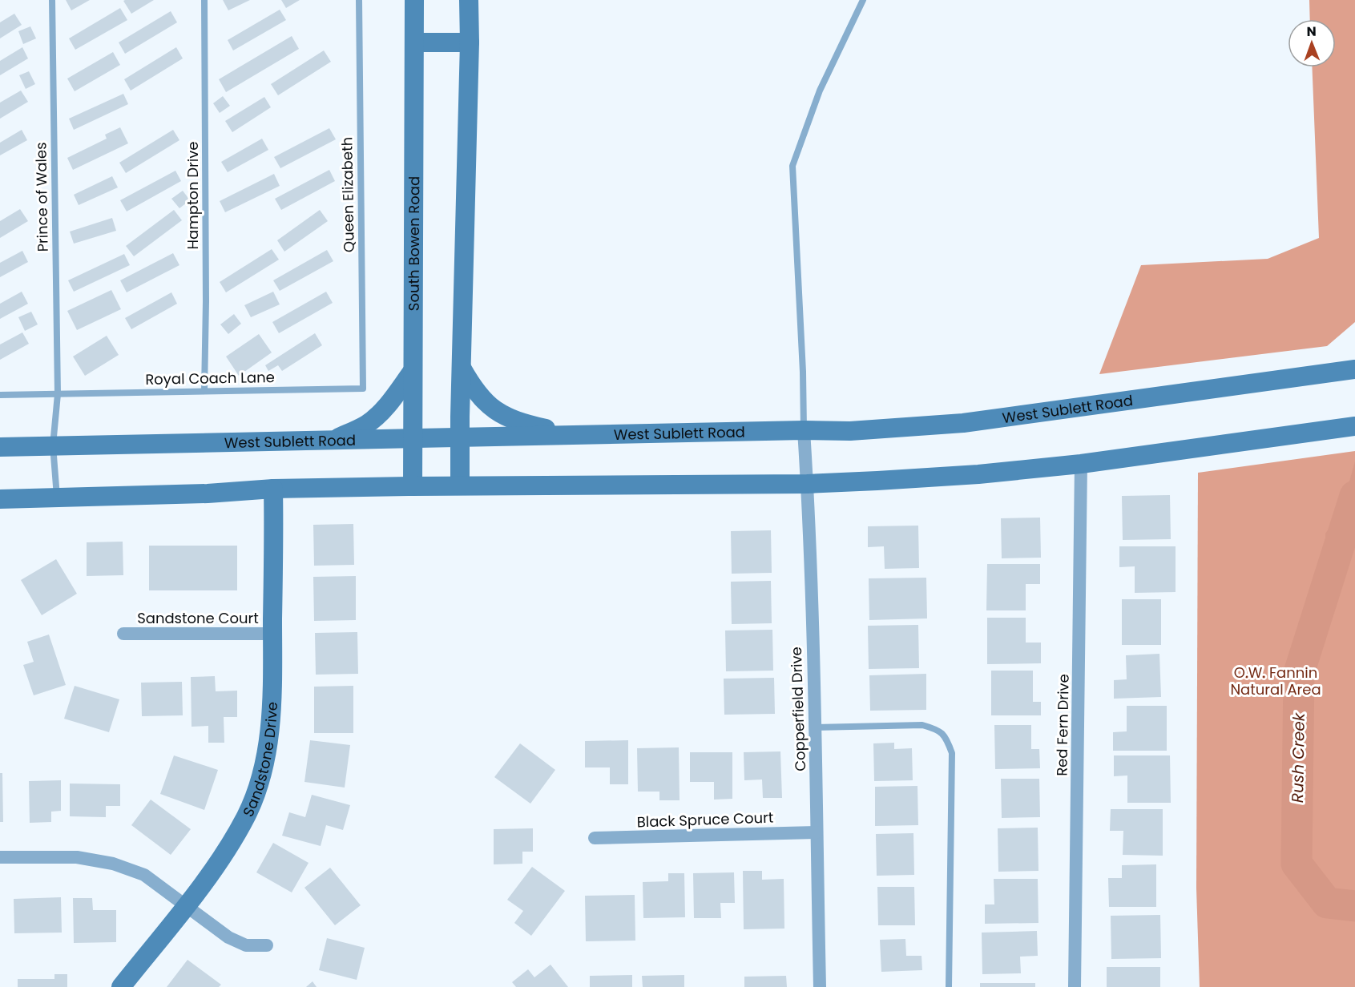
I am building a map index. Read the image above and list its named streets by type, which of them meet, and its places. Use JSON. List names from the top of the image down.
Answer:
{
  "streets": {
    "main road": ["South Bowen Road", "West Sublett Road", "Sandstone Drive"],
    "street": [
      "Sandstone Court",
      "Copperfield Drive",
      "Red Fern Drive",
      "Black Spruce Court"
    ],
    "lane": [
      "Queen Elizabeth",
      "Hampton Drive",
      "Prince of Wales",
      "Royal Coach Lane"
    ]
  },
  "crossings": [
    ["Queen Elizabeth", "Royal Coach Lane"],
    ["Hampton Drive", "Royal Coach Lane"],
    ["Prince of Wales", "Royal Coach Lane"],
    ["Prince of Wales", "West Sublett Road"],
    ["South Bowen Road", "West Sublett Road"],
    ["West Sublett Road", "Copperfield Drive"],
    ["Sandstone Court", "Sandstone Drive"],
    ["Copperfield Drive", "Black Spruce Court"]
  ],
  "water": ["Rush Creek"],
  "parks": ["O.W. Fannin Natural Area"],
  "north": "top"
}
